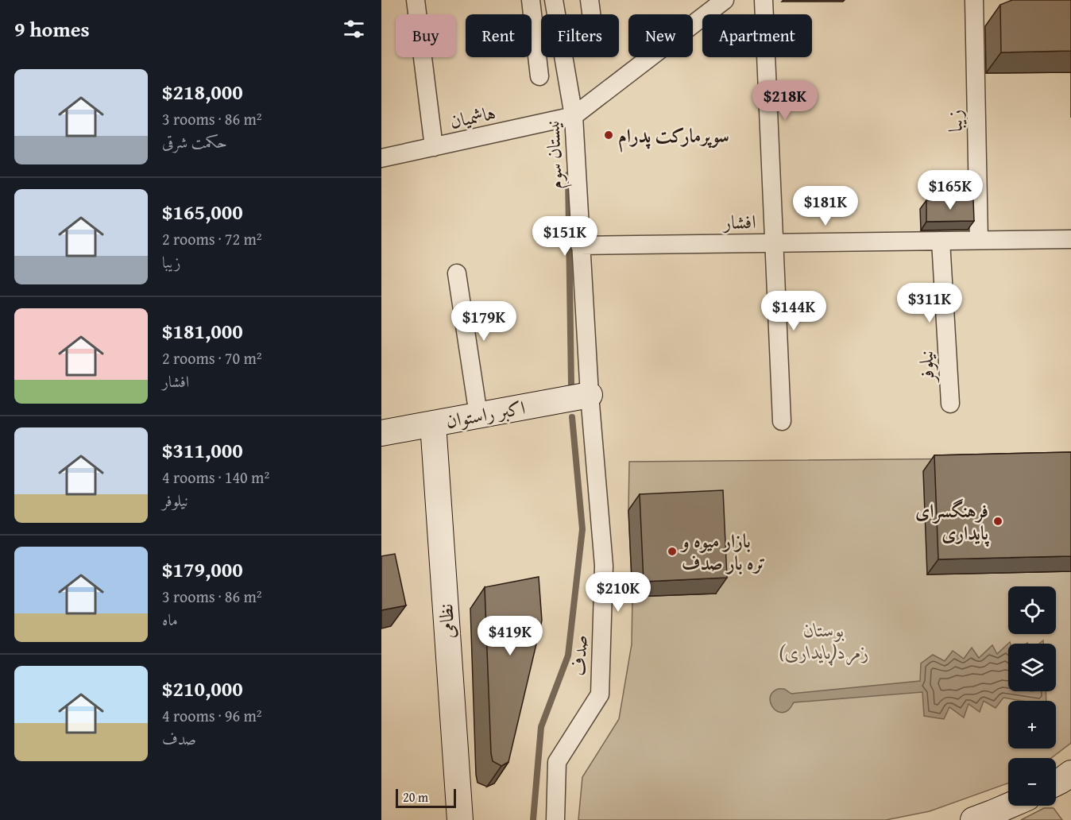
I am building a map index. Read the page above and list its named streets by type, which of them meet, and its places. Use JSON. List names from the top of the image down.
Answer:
{
  "streets": {
    "street": [
      "هاشمیان",
      "زیبا",
      "نیستان سوم",
      "افشار",
      "نیلوفر",
      "اکبر راستوان",
      "نظامی",
      "صدف"
    ]
  },
  "crossings": [
    ["هاشمیان", "نیستان سوم"],
    ["زیبا", "افشار"],
    ["نیستان سوم", "افشار"],
    ["نیستان سوم", "اکبر راستوان"],
    ["نیستان سوم", "صدف"],
    ["افشار", "نیلوفر"],
    ["اکبر راستوان", "نظامی"],
    ["اکبر راستوان", "صدف"]
  ],
  "parks": ["بوستان زمرد(پایداری)"],
  "places": ["سوپرمارکت پدرام", "فرهنگسرای پایداری", "بازار میوه و تره بار صدف"],
  "scale_bar": "20 m",
  "page": {
    "heading": "9 homes",
    "chip": [
      "Buy",
      "Rent",
      "Filters",
      "New",
      "Apartment"
    ],
    "list": [
      {
        "name": "$218,000",
        "note": "3 rooms · 86 m² · حکمت شرقی"
      },
      {
        "name": "$165,000",
        "note": "2 rooms · 72 m² · زیبا"
      },
      {
        "name": "$181,000",
        "note": "2 rooms · 70 m² · افشار"
      },
      {
        "name": "$311,000",
        "note": "4 rooms · 140 m² · نیلوفر"
      },
      {
        "name": "$179,000",
        "note": "3 rooms · 86 m² · ماه"
      },
      {
        "name": "$210,000",
        "note": "4 rooms · 96 m² · صدف"
      }
    ],
    "price": [
      "$218K",
      "$165K",
      "$181K",
      "$151K",
      "$311K",
      "$144K",
      "$179K",
      "$210K",
      "$419K"
    ],
    "map_buttons": ["+", "−"],
    "scale": "20 m"
  }
}
